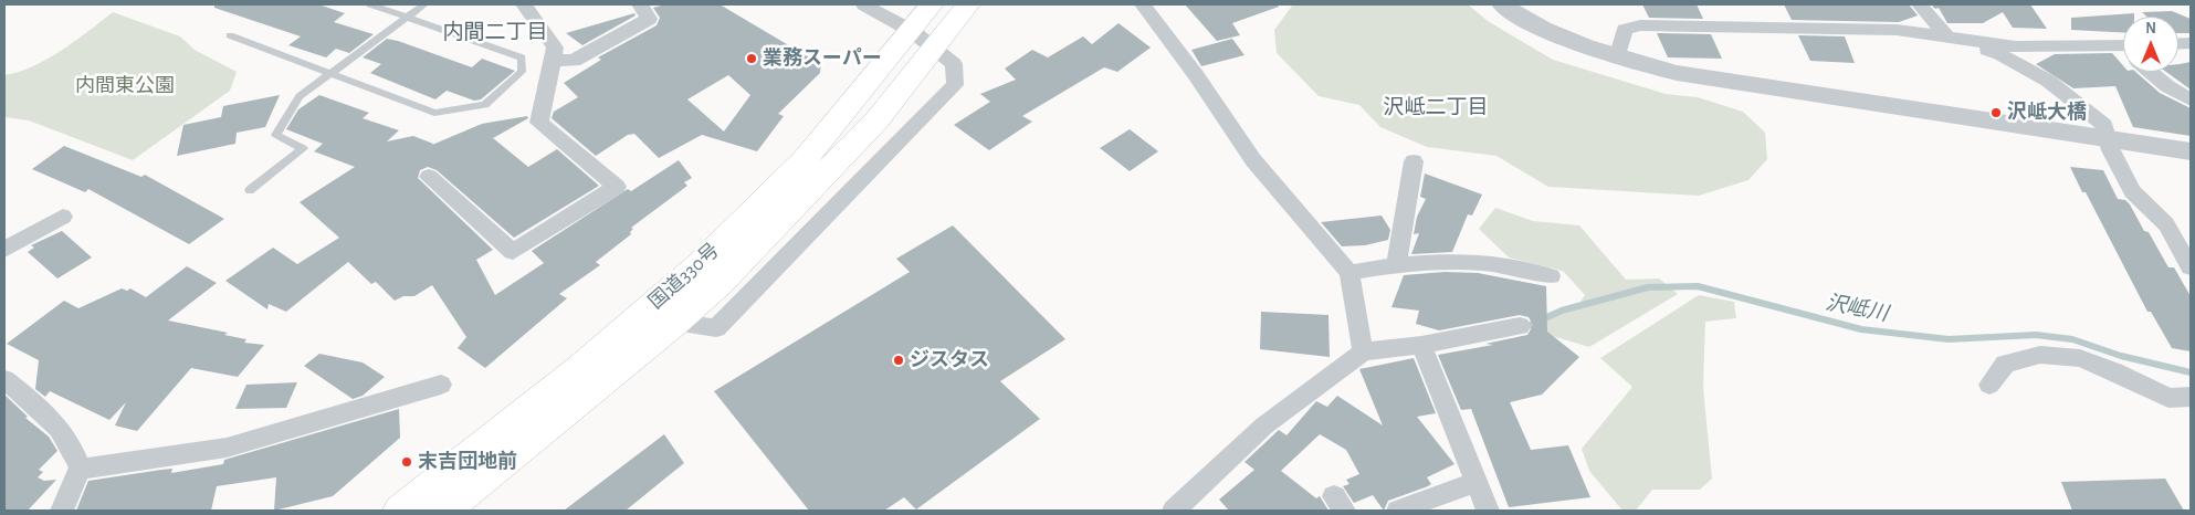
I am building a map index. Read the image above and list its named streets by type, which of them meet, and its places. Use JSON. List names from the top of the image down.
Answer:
{
  "streets": {
    "highway": ["国道330号"]
  },
  "districts": ["内間二丁目", "沢岻二丁目"],
  "water": ["沢岻川"],
  "parks": ["内間東公園"],
  "places": [
    "業務スーパー",
    "沢岻大橋",
    "ジスタス",
    "末吉団地前"
  ],
  "north": "top"
}
